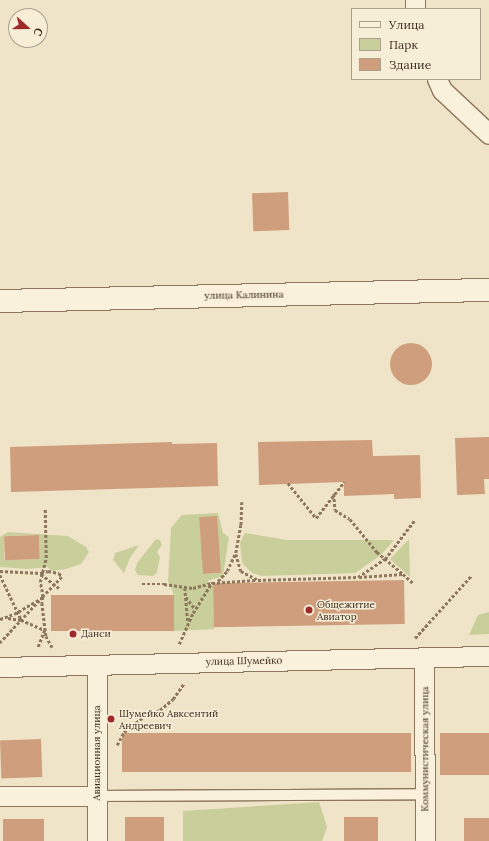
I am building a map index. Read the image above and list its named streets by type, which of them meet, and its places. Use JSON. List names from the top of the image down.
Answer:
{
  "streets": {
    "main road": ["улица Калинина"],
    "street": ["улица Шумейко", "Коммунистическая улица", "Авиационная улица"]
  },
  "crossings": [
    ["улица Шумейко", "Коммунистическая улица"],
    ["улица Шумейко", "Авиационная улица"]
  ],
  "places": ["Общежитие Авиатор", "Данси", "Шумейко Авксентий Андреевич"],
  "legend": ["Улица", "Парк", "Здание"],
  "north": "right"
}
